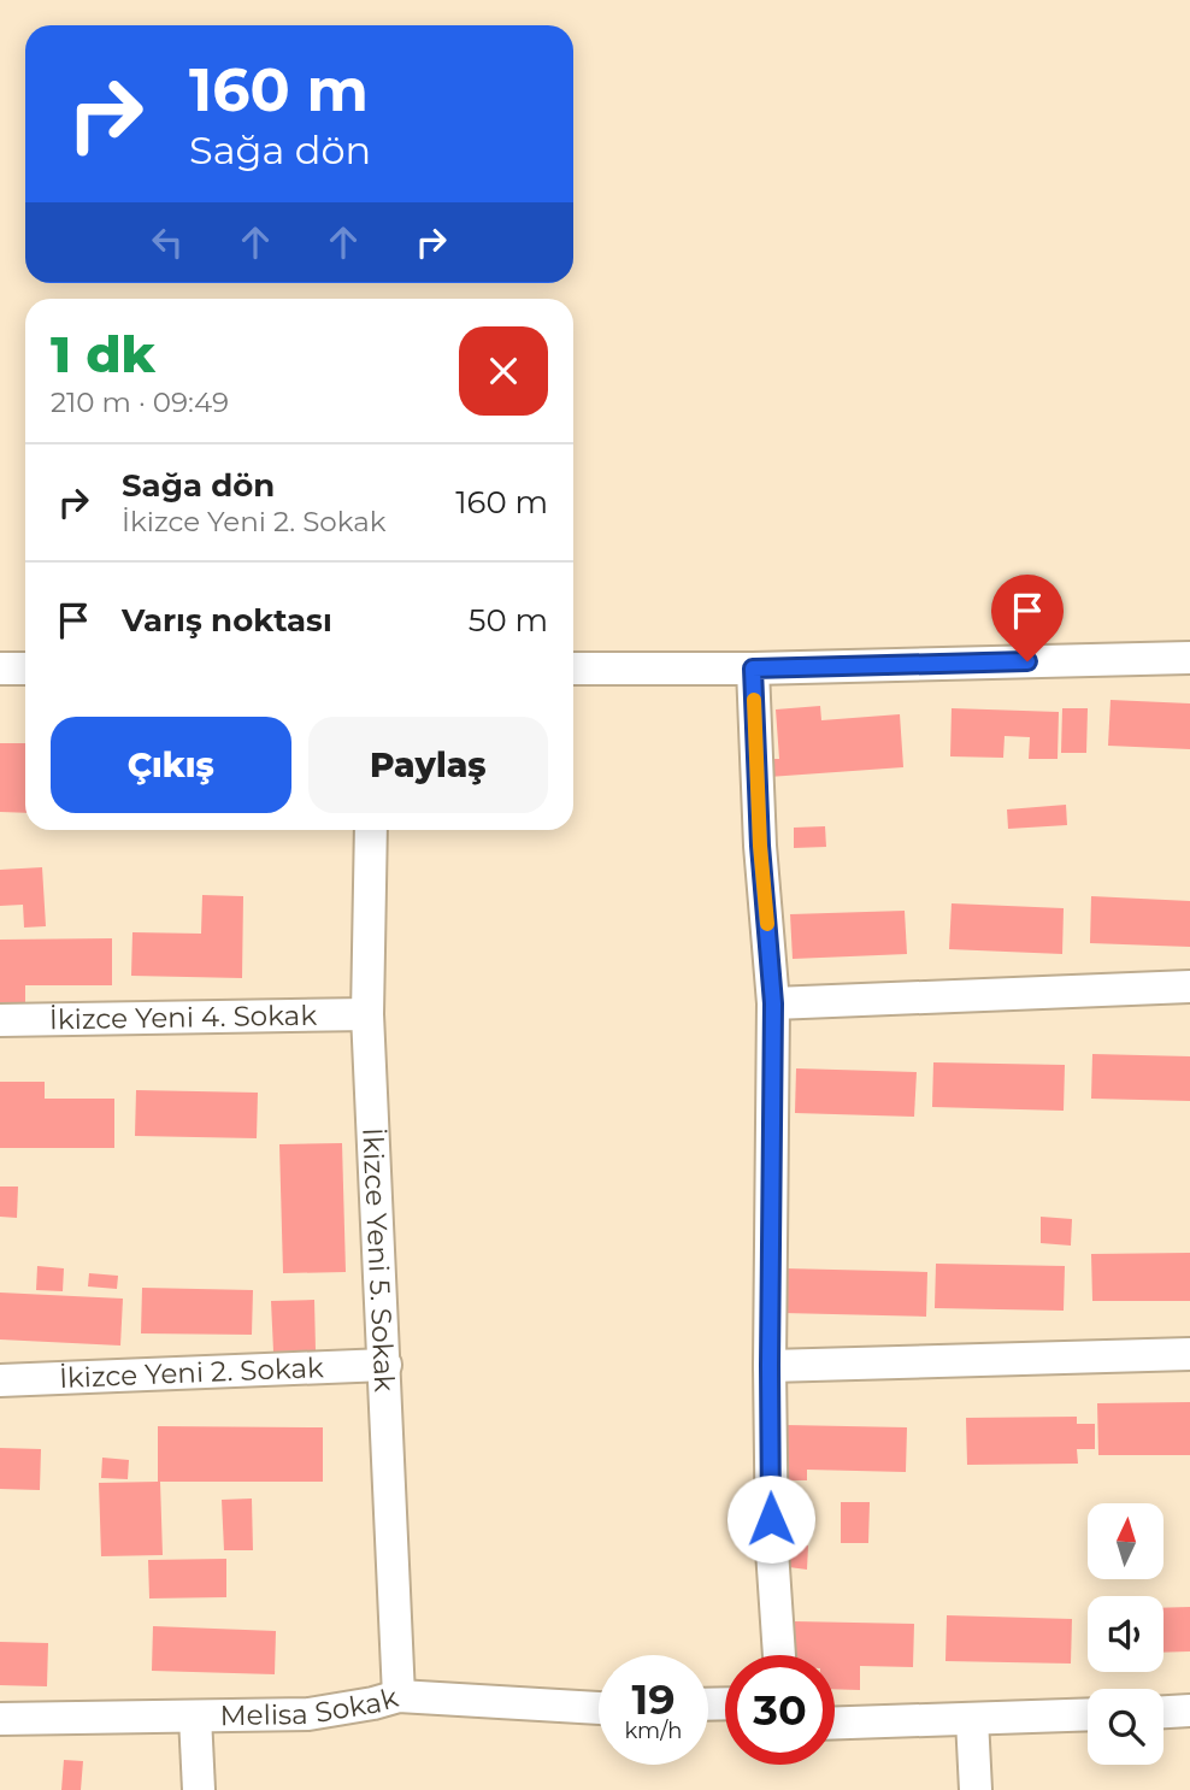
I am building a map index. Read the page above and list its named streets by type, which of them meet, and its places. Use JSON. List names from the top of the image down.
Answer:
{
  "streets": {
    "street": [
      "İkizce Yeni 4. Sokak",
      "İkizce Yeni 5. Sokak",
      "İkizce Yeni 2. Sokak",
      "Melisa Sokak"
    ]
  },
  "crossings": [
    ["İkizce Yeni 4. Sokak", "İkizce Yeni 5. Sokak"],
    ["İkizce Yeni 5. Sokak", "İkizce Yeni 2. Sokak"],
    ["İkizce Yeni 5. Sokak", "Melisa Sokak"]
  ],
  "north": "top",
  "page": {
    "turn": ["160 m", "Sağa dön"],
    "heading": ["1 dk", "210 m · 09:49"],
    "list": [
      {
        "name": "Sağa dön",
        "note": "İkizce Yeni 2. Sokak",
        "value": "160 m"
      },
      {
        "name": "Varış noktası",
        "value": "50 m"
      }
    ],
    "buttons": ["Çıkış", "Paylaş"],
    "speed": "19 km/h",
    "limit": "30"
  }
}
